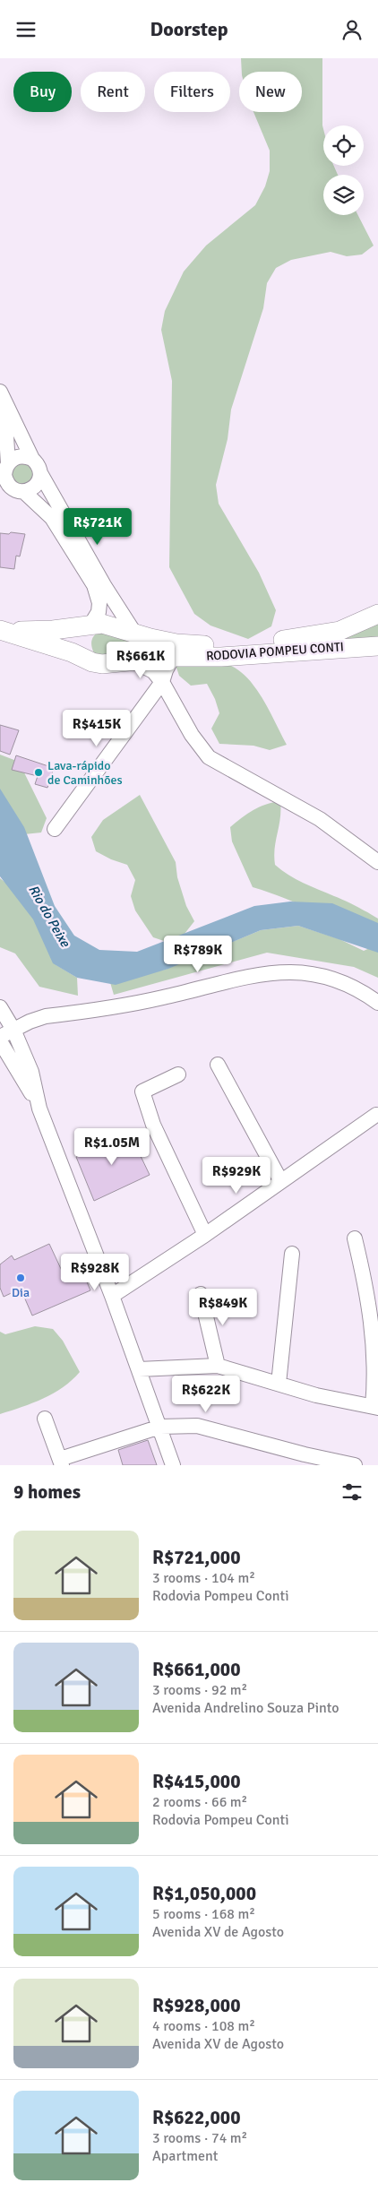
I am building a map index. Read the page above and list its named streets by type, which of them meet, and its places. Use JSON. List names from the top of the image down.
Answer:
{
  "streets": {
    "main road": ["RODOVIA POMPEU CONTI"]
  },
  "water": ["Rio do Peixe"],
  "places": ["Lava-rápido de Caminhões", "Dia"],
  "page": {
    "header": "Doorstep",
    "chip": [
      "Buy",
      "Rent",
      "Filters",
      "New"
    ],
    "price": [
      "R$721K",
      "R$661K",
      "R$415K",
      "R$789K",
      "R$1.05M",
      "R$929K",
      "R$928K",
      "R$849K",
      "R$622K"
    ],
    "heading": "9 homes",
    "list": [
      {
        "name": "R$721,000",
        "note": "3 rooms · 104 m² · Rodovia Pompeu Conti"
      },
      {
        "name": "R$661,000",
        "note": "3 rooms · 92 m² · Avenida Andrelino Souza Pinto"
      },
      {
        "name": "R$415,000",
        "note": "2 rooms · 66 m² · Rodovia Pompeu Conti"
      },
      {
        "name": "R$1,050,000",
        "note": "5 rooms · 168 m² · Avenida XV de Agosto"
      },
      {
        "name": "R$928,000",
        "note": "4 rooms · 108 m² · Avenida XV de Agosto"
      },
      {
        "name": "R$622,000",
        "note": "3 rooms · 74 m² · Apartment"
      }
    ]
  }
}
